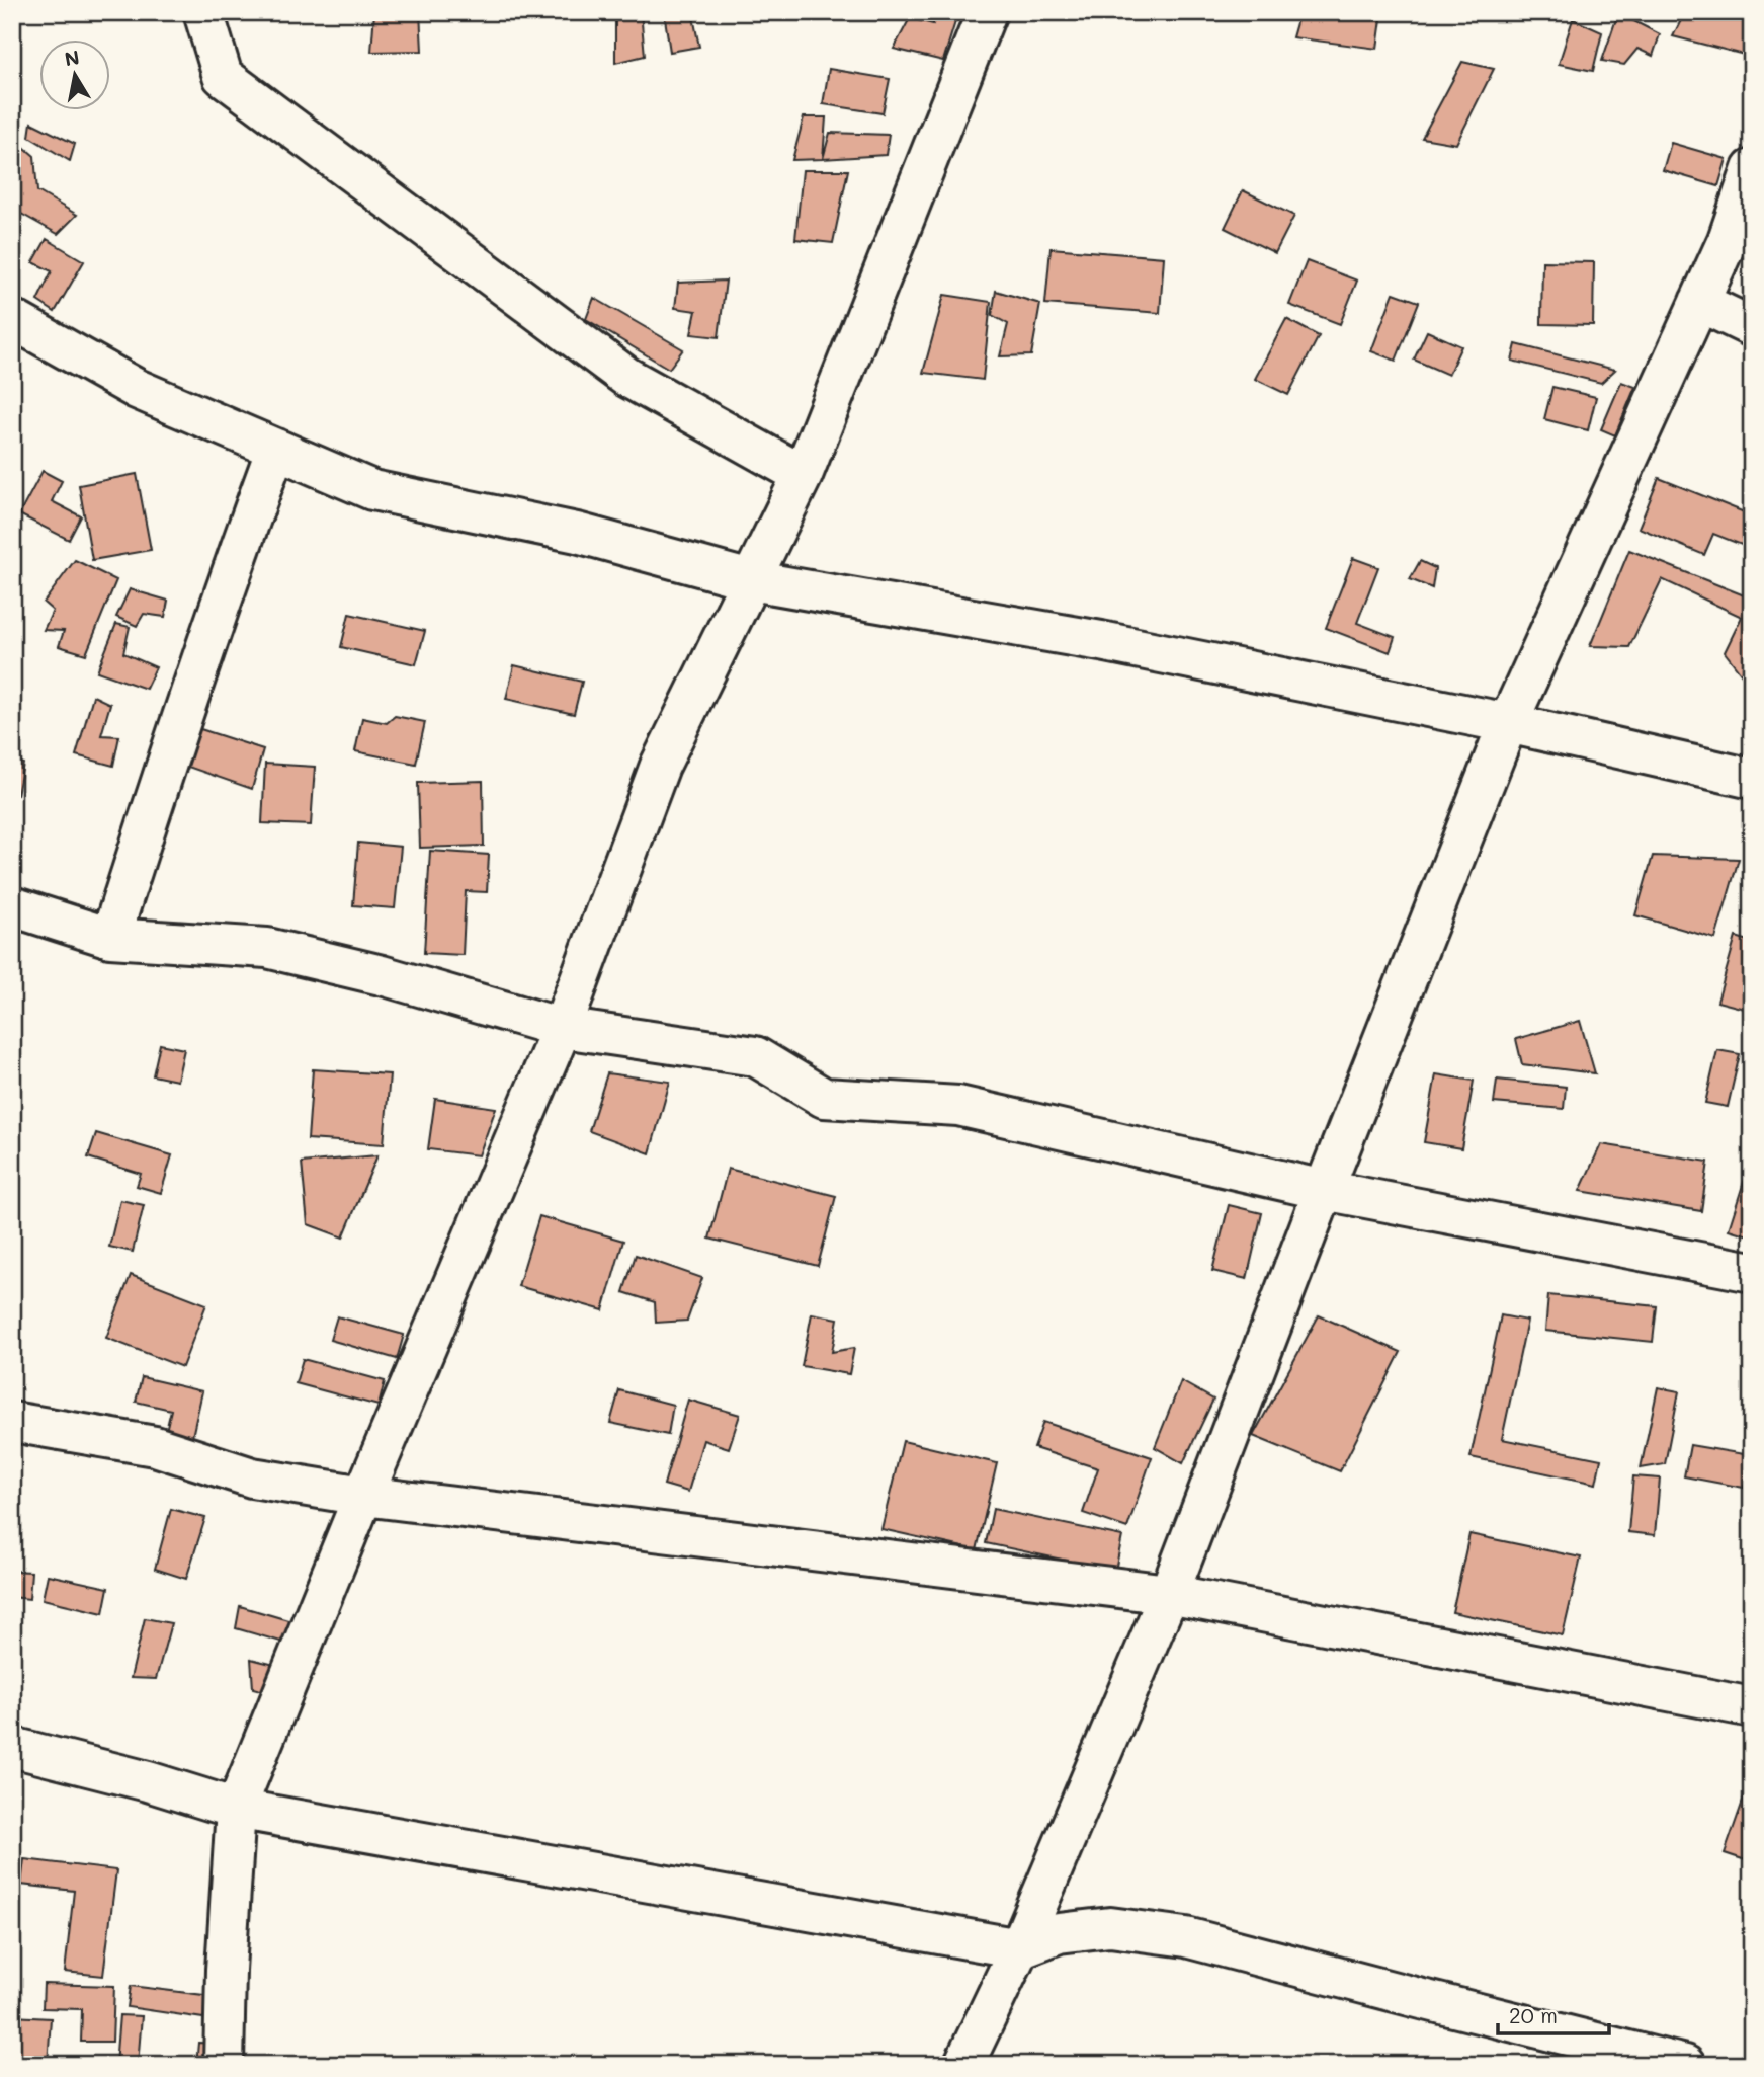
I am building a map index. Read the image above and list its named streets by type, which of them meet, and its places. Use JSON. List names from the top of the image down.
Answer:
{
  "scale_bar": "20 m",
  "north": "top"
}
